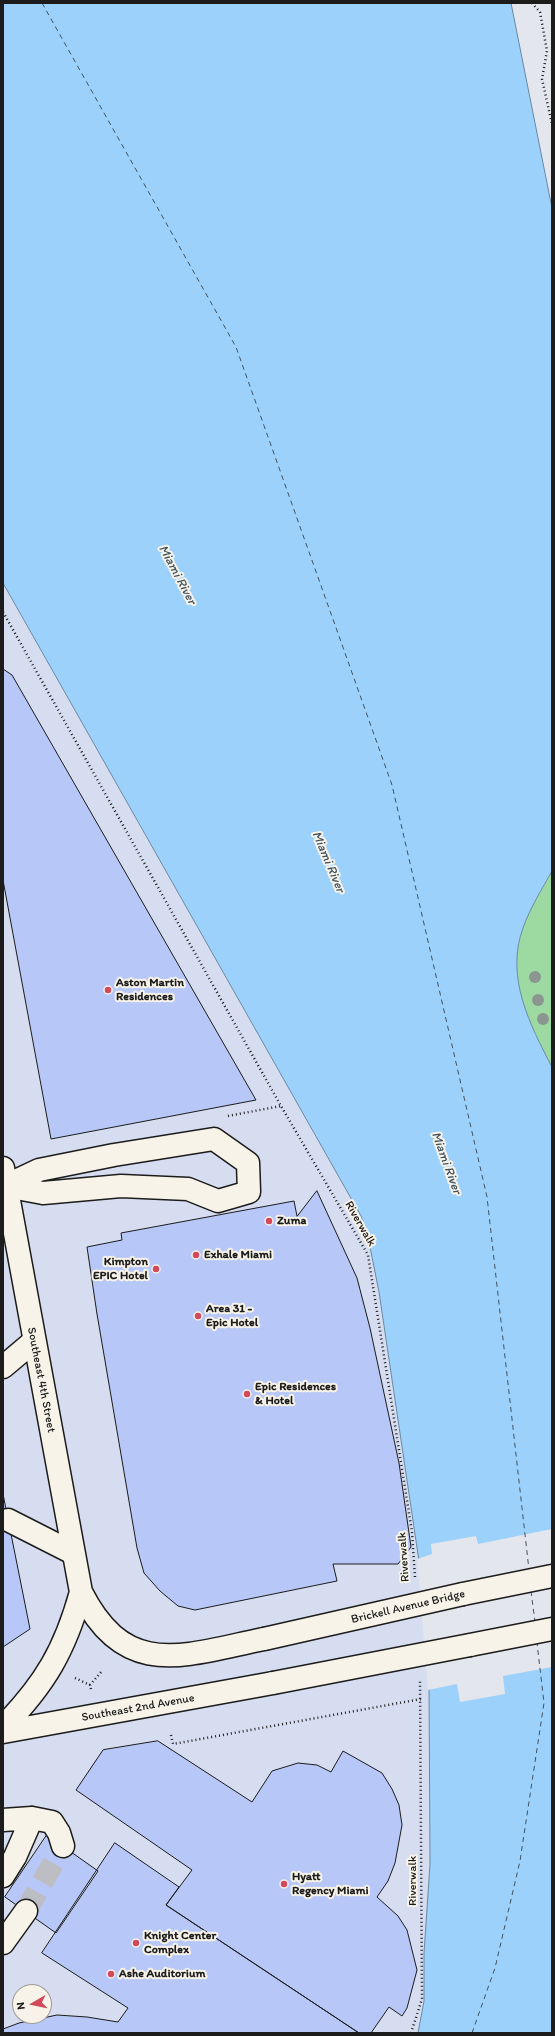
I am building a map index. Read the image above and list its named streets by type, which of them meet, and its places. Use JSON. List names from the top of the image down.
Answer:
{
  "streets": {
    "main road": ["Southeast 4th Street", "Brickell Avenue Bridge", "Southeast 2nd Avenue"],
    "path": ["Riverwalk"]
  },
  "crossings": [
    ["Southeast 4th Street", "Brickell Avenue Bridge"]
  ],
  "water": ["Miami River"],
  "places": [
    "Aston Martin Residences",
    "Zuma",
    "Exhale Miami",
    "Kimpton EPIC Hotel",
    "Area 31 - Epic Hotel",
    "Epic Residences & Hotel",
    "Hyatt Regency Miami",
    "Knight Center Complex",
    "Ashe Auditorium"
  ],
  "north": "left"
}
